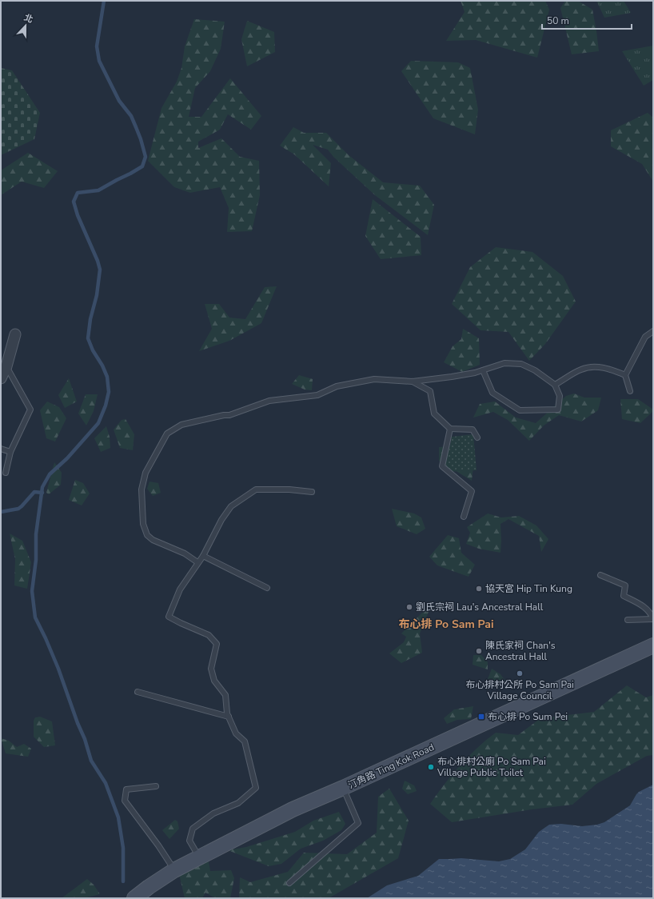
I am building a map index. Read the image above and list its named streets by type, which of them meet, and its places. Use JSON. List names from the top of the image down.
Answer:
{
  "streets": {
    "main road": ["汀角路 Ting Kok Road"]
  },
  "districts": ["布心排 Po Sam Pai"],
  "places": {
    "other": [
      "協天宮 Hip Tin Kung",
      "劉氏宗祠 Lau's Ancestral Hall",
      "陳氏家祠 Chan's Ancestral Hall",
      "布心排村公所 Po Sam Pai Village Council",
      "布心排村公廁 Po Sam Pai Village Public Toilet"
    ],
    "transit": ["布心排 Po Sum Pei"]
  },
  "scale_bar": "50 m",
  "north": "top"
}
